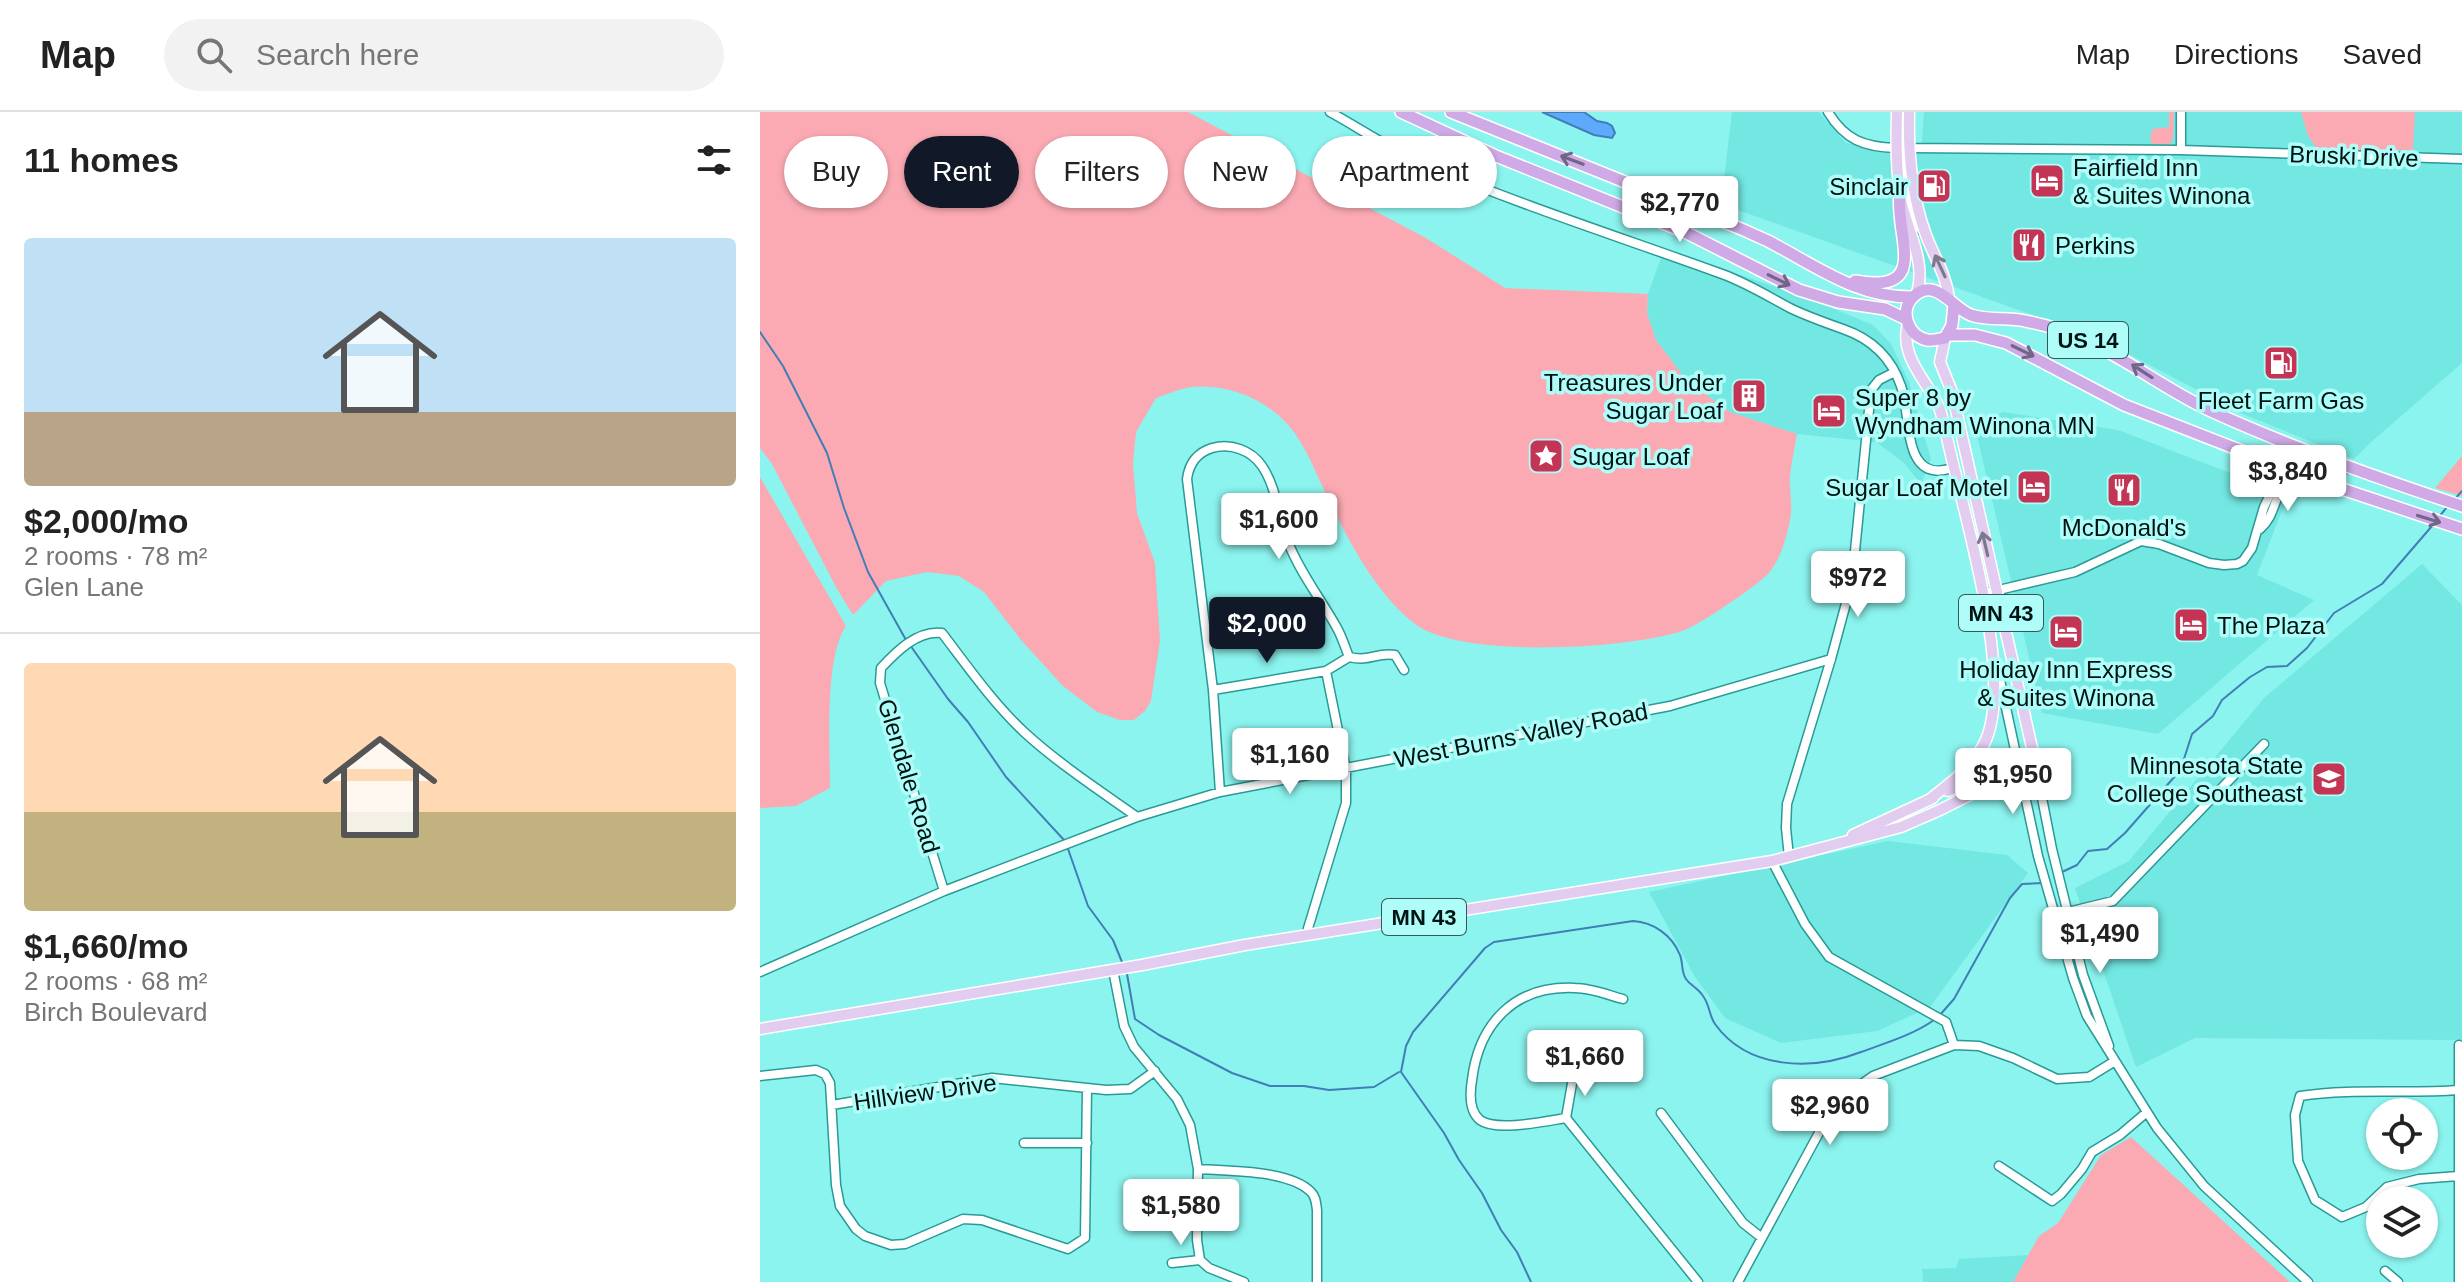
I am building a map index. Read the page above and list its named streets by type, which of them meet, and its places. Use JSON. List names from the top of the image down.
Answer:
{
  "streets": {
    "highway": ["US 14"],
    "main road": ["MN 43"],
    "street": [
      "Bruski Drive",
      "West Burns Valley Road",
      "Glendale Road",
      "Hillview Drive"
    ]
  },
  "crossings": [
    ["US 14", "MN 43"],
    ["West Burns Valley Road", "Glendale Road"]
  ],
  "places": {
    "hotel": [
      "Fairfield Inn & Suites Winona",
      "Super 8 by Wyndham Winona MN",
      "Sugar Loaf Motel",
      "The Plaza",
      "Holiday Inn Express & Suites Winona"
    ],
    "fuel station": ["Sinclair", "Fleet Farm Gas"],
    "restaurant": ["Perkins", "McDonald's"],
    "building": ["Treasures Under Sugar Loaf"],
    "place": ["Sugar Loaf"],
    "school or university": ["Minnesota State College Southeast"]
  },
  "page": {
    "header": "Map",
    "search": "Search here",
    "nav": ["Map", "Directions", "Saved"],
    "heading": "11 homes",
    "chip": [
      "Buy",
      "Rent",
      "Filters",
      "New",
      "Apartment"
    ],
    "price": [
      "$2,770",
      "$3,840",
      "$1,600",
      "$972",
      "$2,000",
      "$1,160",
      "$1,950",
      "$1,490",
      "$1,660",
      "$2,960",
      "$1,580"
    ],
    "list": [
      {
        "name": "$2,000/mo",
        "note": "2 rooms · 78 m² · Glen Lane"
      },
      {
        "name": "$1,660/mo",
        "note": "2 rooms · 68 m² · Birch Boulevard"
      }
    ]
  }
}
